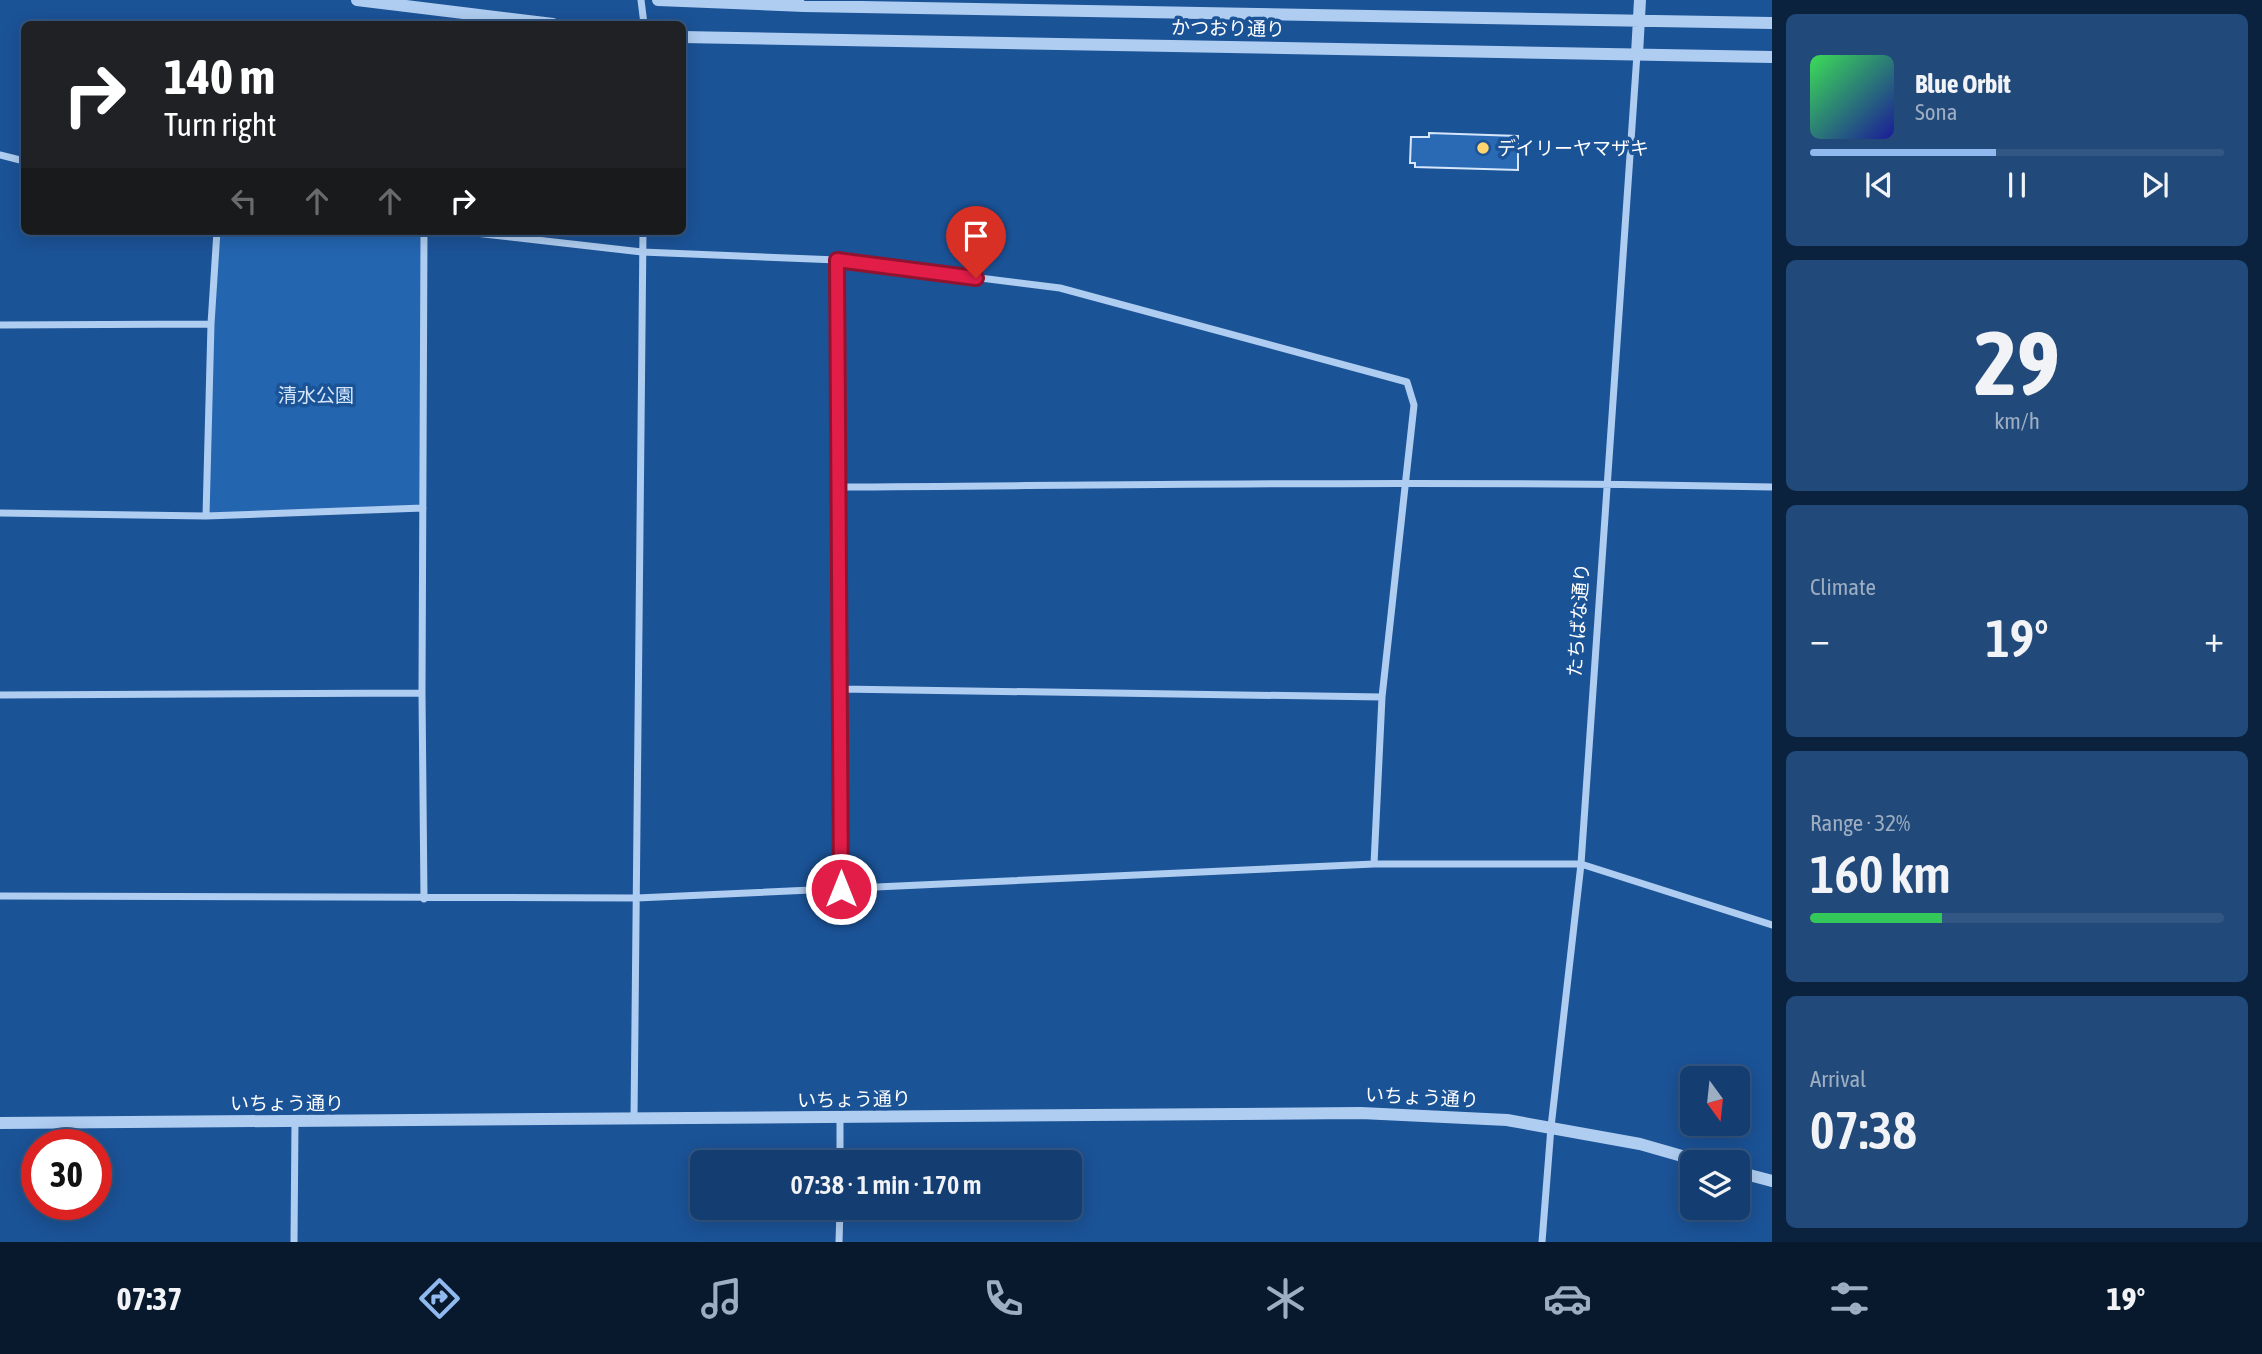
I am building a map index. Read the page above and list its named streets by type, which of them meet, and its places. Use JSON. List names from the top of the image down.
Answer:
{
  "streets": {
    "street": ["かつおり通り", "たちばな通り", "いちょう通り"]
  },
  "crossings": [
    ["かつおり通り", "たちばな通り"],
    ["たちばな通り", "いちょう通り"]
  ],
  "parks": ["清水公園"],
  "places": ["デイリーヤマザキ"],
  "north": "bottom",
  "page": {
    "turn": ["140 m", "Turn right"],
    "song": ["Blue Orbit", "Sona"],
    "tile": [
      ["29", "km/h"],
      "Climate",
      ["Range · 32%", "160 km"],
      ["Arrival", "07:38"]
    ],
    "heat": ["−", "19°", "+"],
    "limit": "30",
    "trip": "07:38 · 1 min · 170 m",
    "tabs": ["07:37", "19°"]
  }
}
